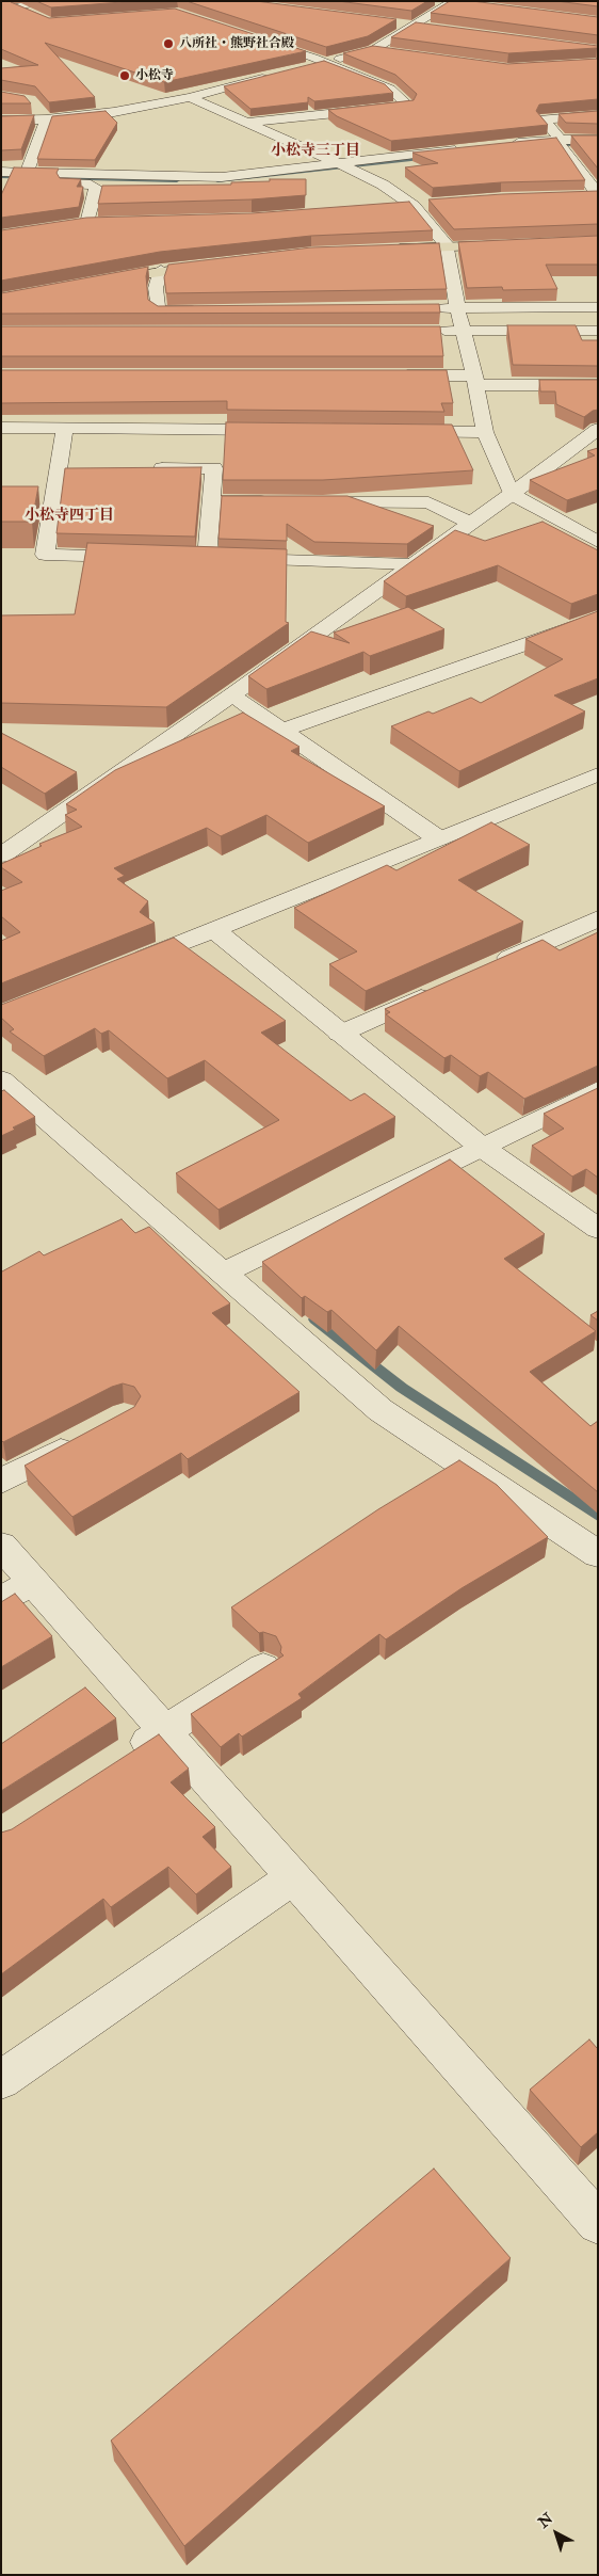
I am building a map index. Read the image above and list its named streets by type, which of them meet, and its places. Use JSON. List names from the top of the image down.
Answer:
{
  "districts": ["小松寺三丁目", "小松寺四丁目"],
  "places": ["八所社・熊野社合殿", "小松寺"],
  "north": "top left"
}
